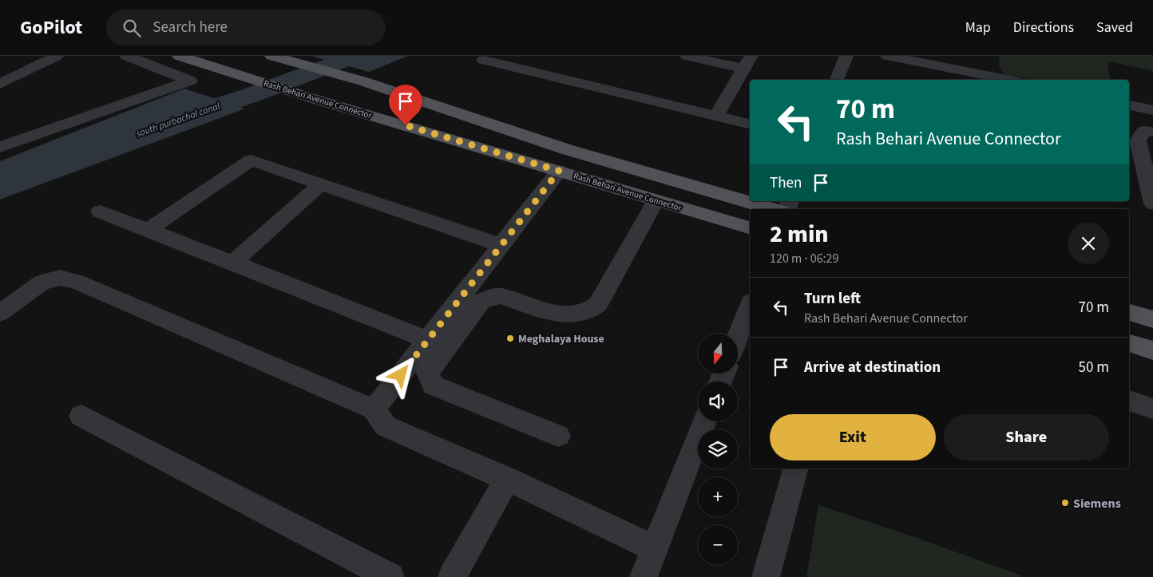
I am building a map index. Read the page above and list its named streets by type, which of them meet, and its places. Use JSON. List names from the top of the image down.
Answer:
{
  "streets": {
    "main road": ["Rash Behari Avenue Connector"]
  },
  "water": ["south purbachal canal"],
  "places": ["Meghalaya House", "Siemens"],
  "north": "bottom",
  "page": {
    "header": "GoPilot",
    "search": "Search here",
    "nav": ["Map", "Directions", "Saved"],
    "turn": ["70 m", "Rash Behari Avenue Connector"],
    "then": "Then",
    "heading": ["2 min", "120 m · 06:29"],
    "list": [
      {
        "name": "Turn left",
        "note": "Rash Behari Avenue Connector",
        "value": "70 m"
      },
      {
        "name": "Arrive at destination",
        "value": "50 m"
      }
    ],
    "map_buttons": ["+", "−"],
    "buttons": ["Exit", "Share"]
  }
}
